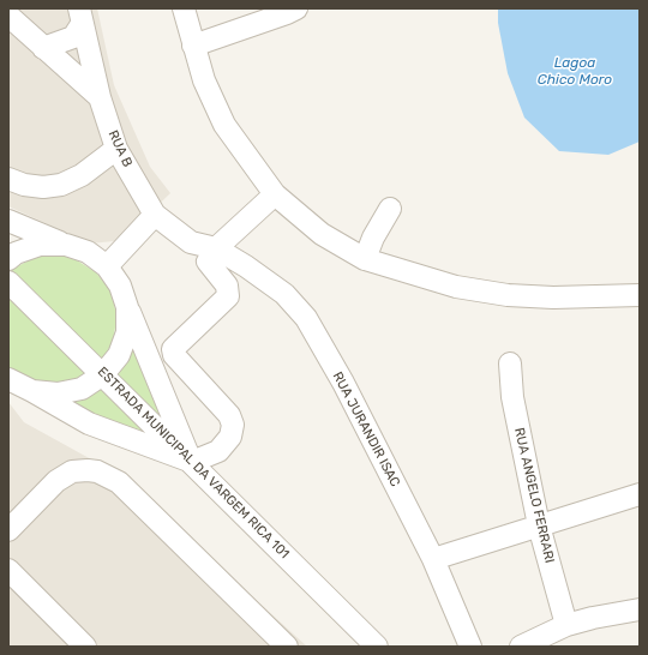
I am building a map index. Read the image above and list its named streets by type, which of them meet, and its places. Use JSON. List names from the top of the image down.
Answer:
{
  "streets": {
    "street": [
      "RUA B",
      "RUA JURANDIR ISAC",
      "ESTRADA MUNICIPAL DA VARGEM RICA 101",
      "RUA ANGELO FERRARI"
    ]
  },
  "crossings": [
    ["RUA B", "RUA JURANDIR ISAC"]
  ],
  "water": ["Lagoa Chico Moro"]
}
